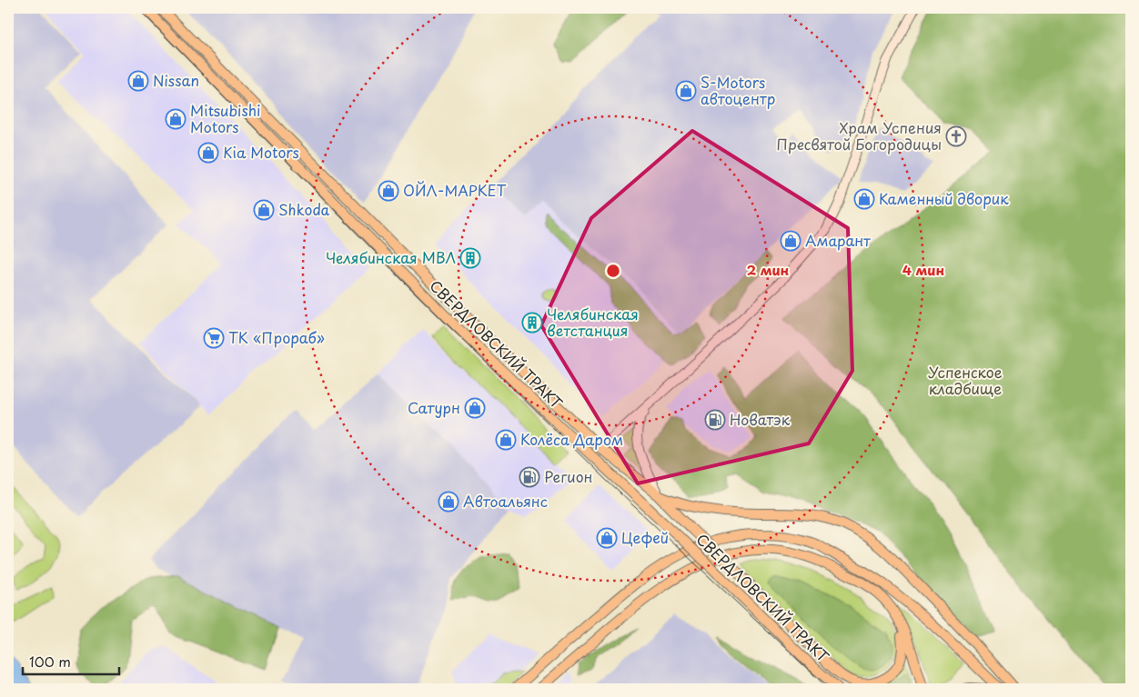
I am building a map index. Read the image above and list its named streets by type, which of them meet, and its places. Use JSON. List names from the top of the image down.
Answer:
{
  "streets": {
    "main road": ["СВЕРДЛОВСКИЙ ТРАКТ"]
  },
  "parks": ["Успенское кладбище"],
  "places": {
    "shop": [
      "Nissan",
      "S-Motors автоцентр",
      "Mitsubishi Motors",
      "Kia Motors",
      "ОЙЛ-МАРКЕТ",
      "Каменный дворик",
      "Shkoda",
      "Амарант",
      "Сатурн",
      "Колёса Даром",
      "Автоальянс",
      "Цефей"
    ],
    "church": ["Храм Успения Пресвятой Богородицы"],
    "building": ["Челябинская МВЛ", "Челябинская ветстанция"],
    "supermarket": ["ТК «Прораб»"],
    "fuel station": ["Новатэк", "Регион"]
  },
  "scale_bar": "100 m",
  "rings": ["2 мин", "4 мин"]
}
